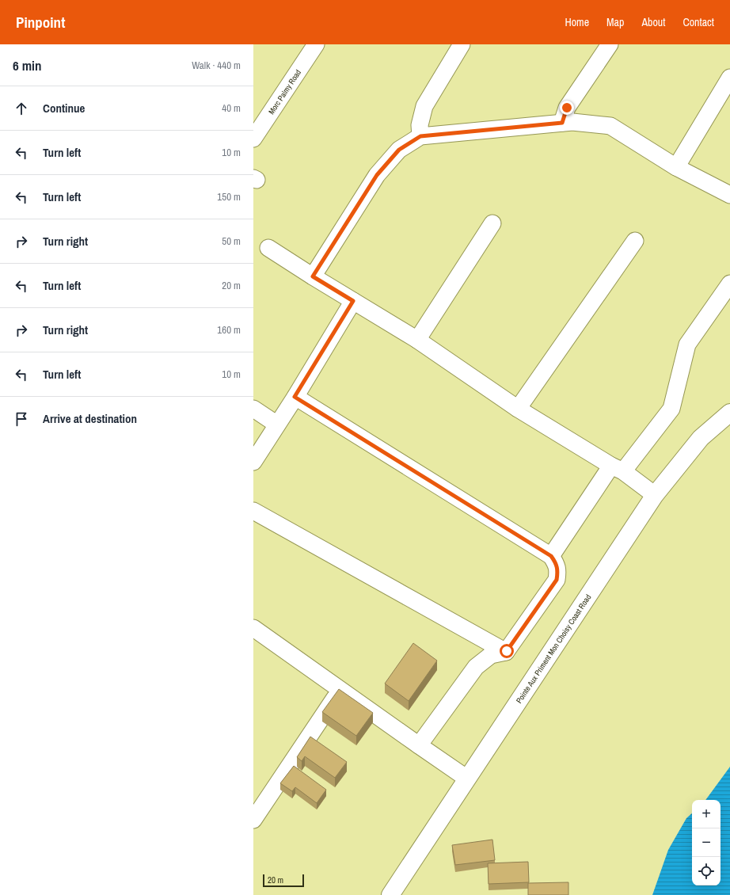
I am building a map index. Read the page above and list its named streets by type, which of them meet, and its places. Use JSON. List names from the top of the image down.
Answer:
{
  "streets": {
    "main road": ["Pointe Aux Priment Mon Choisy Coast Road"],
    "street": ["Morc Palmy Road"]
  },
  "scale_bar": "20 m",
  "page": {
    "header": "Pinpoint",
    "nav": [
      "Home",
      "Map",
      "About",
      "Contact"
    ],
    "heading": ["6 min", "Walk · 440 m"],
    "list": [
      ["Continue", "40 m"],
      ["Turn left", "10 m"],
      ["Turn left", "150 m"],
      ["Turn right", "50 m"],
      ["Turn left", "20 m"],
      ["Turn right", "160 m"],
      ["Turn left", "10 m"],
      "Arrive at destination"
    ],
    "map_buttons": ["+", "−"],
    "scale": "20 m"
  }
}
